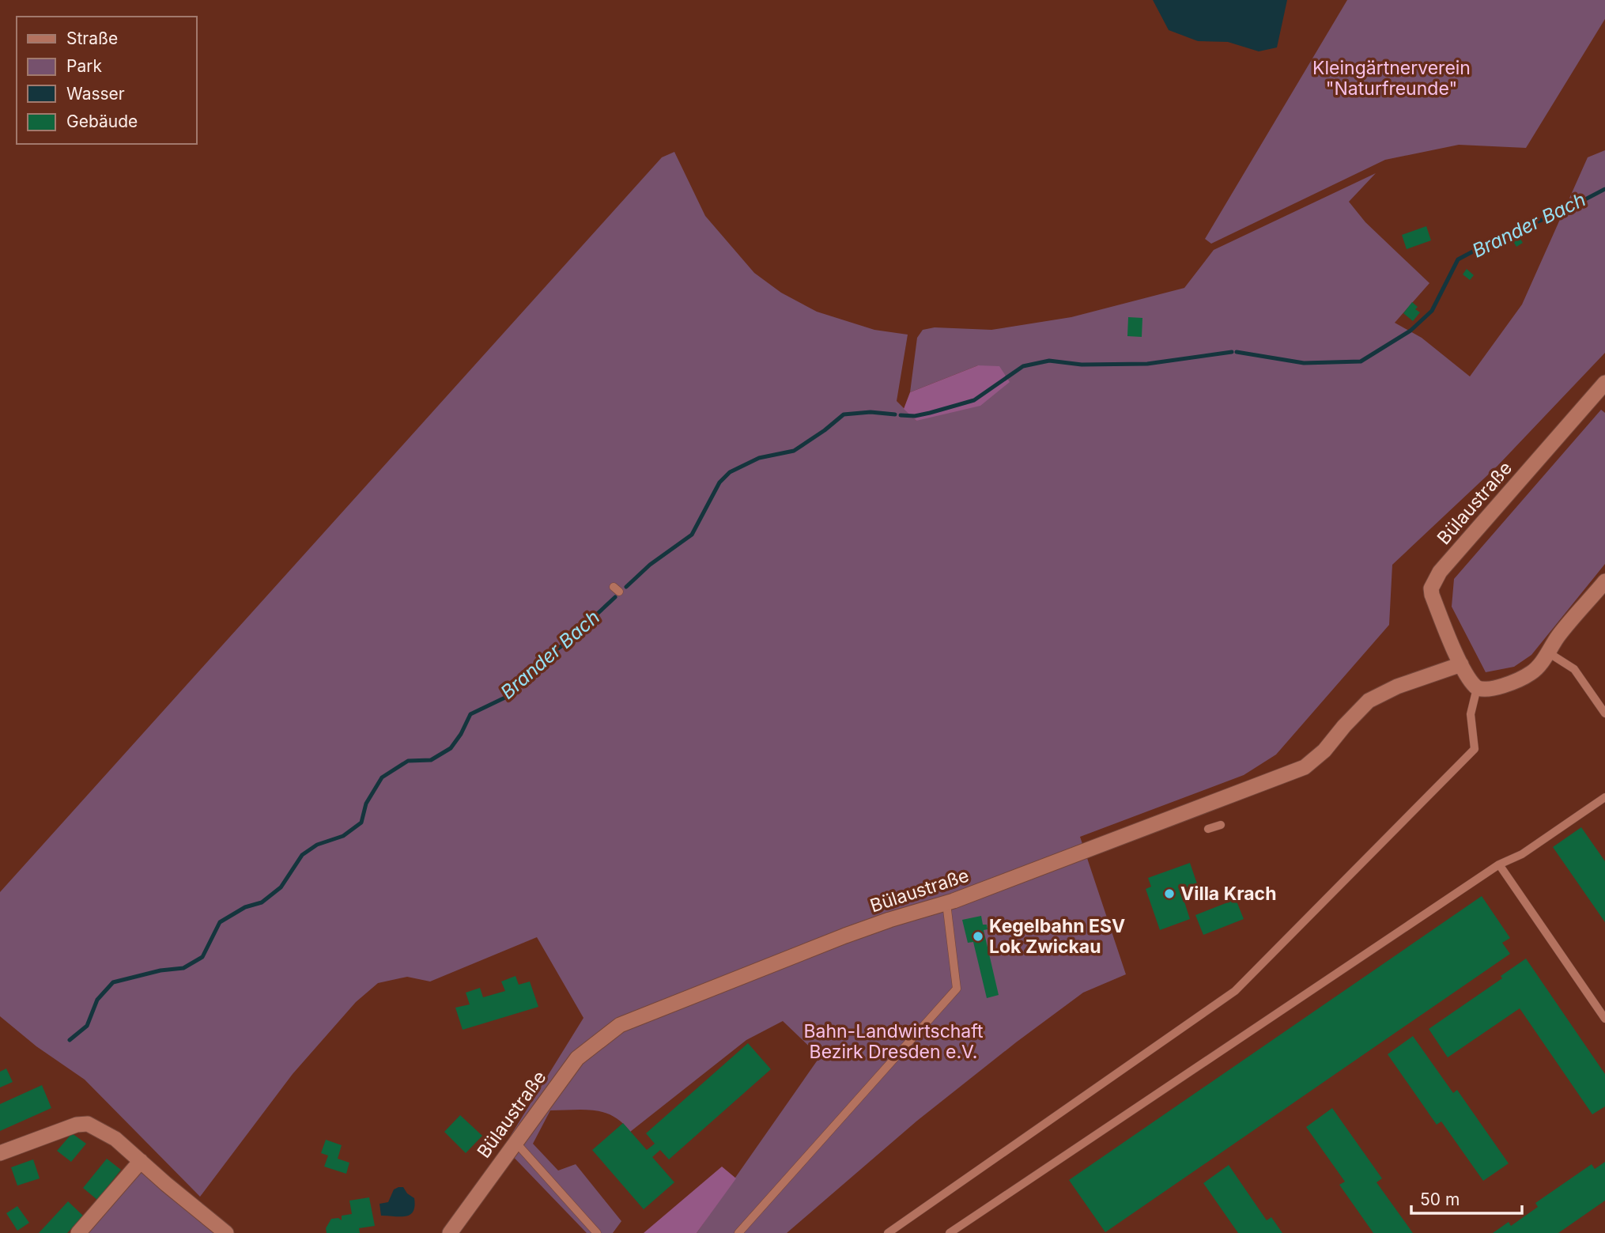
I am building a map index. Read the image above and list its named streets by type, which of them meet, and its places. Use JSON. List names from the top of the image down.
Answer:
{
  "streets": {
    "street": ["Bülaustraße"]
  },
  "water": ["Brander Bach"],
  "parks": ["Kleingärtnerverein \"Naturfreunde\"", "Bahn-Landwirtschaft Bezirk Dresden e.V."],
  "places": ["Villa Krach", "Kegelbahn ESV Lok Zwickau"],
  "legend": [
    "Straße",
    "Park",
    "Wasser",
    "Gebäude"
  ],
  "scale_bar": "50 m"
}
